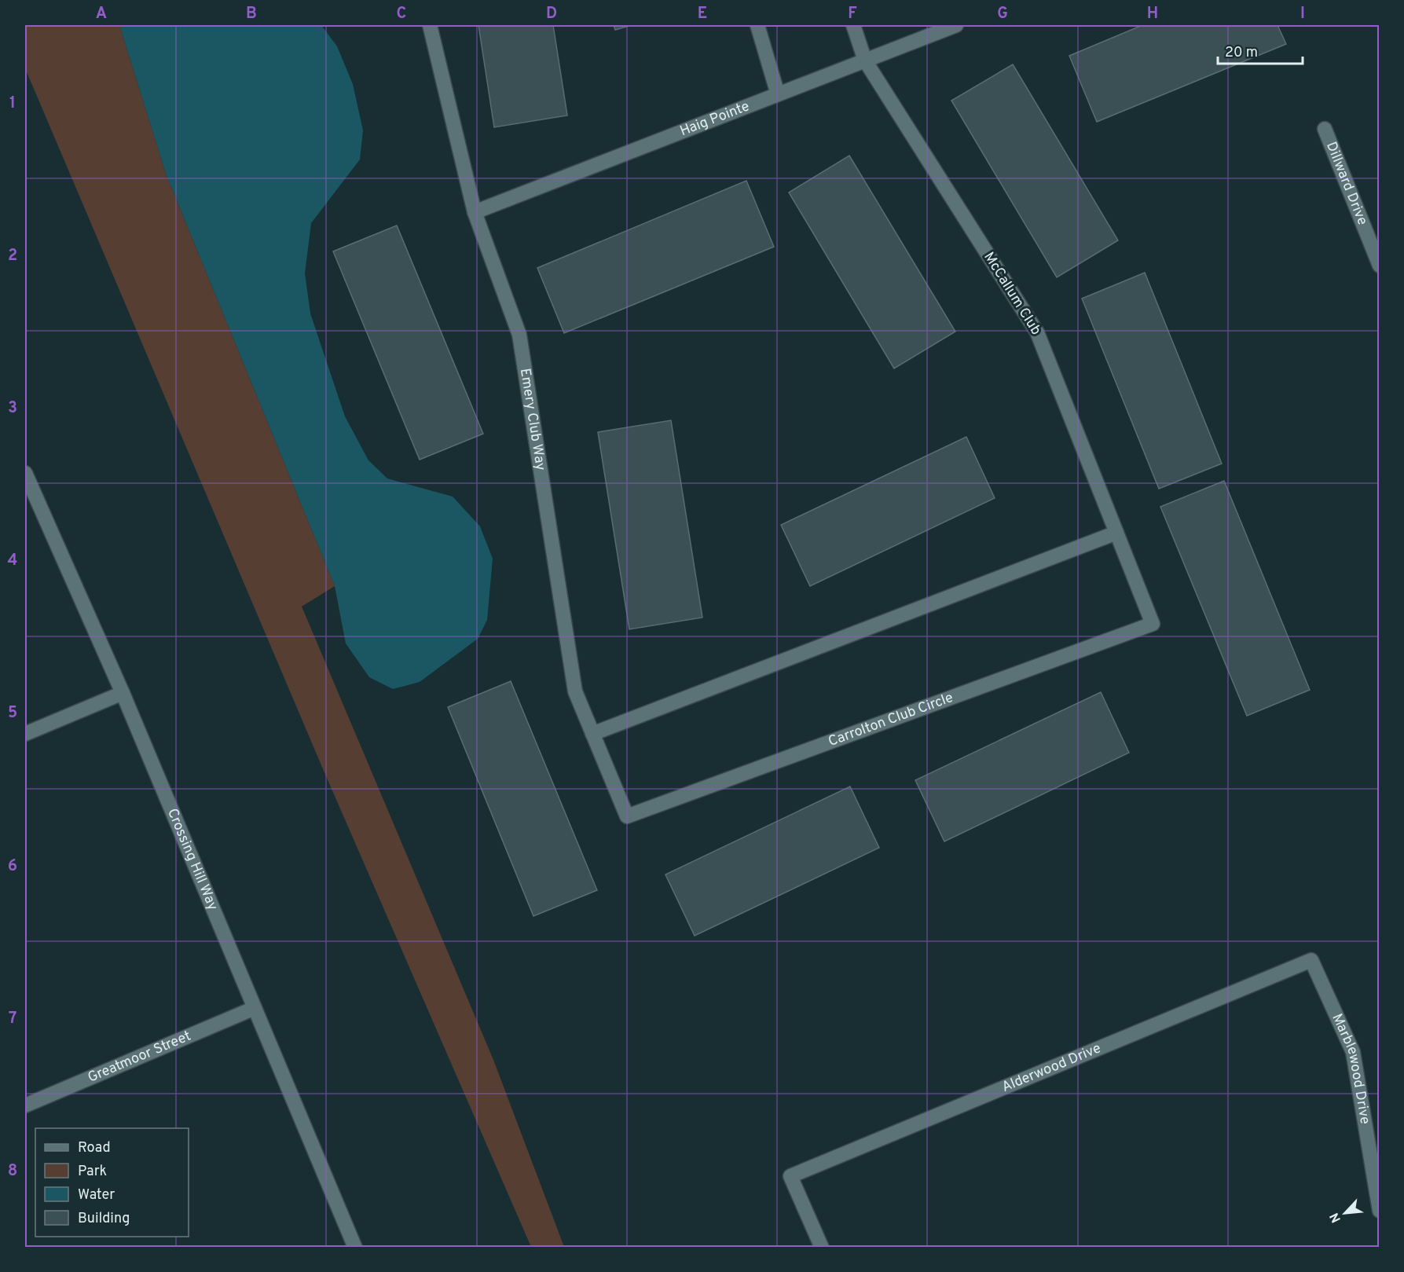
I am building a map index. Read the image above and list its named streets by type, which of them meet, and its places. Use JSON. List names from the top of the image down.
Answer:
{
  "streets": {
    "street": [
      "Haig Pointe",
      "Dillward Drive",
      "McCallum Club",
      "Emery Club Way",
      "Carrolton Club Circle",
      "Crossing Hill Way",
      "Greatmoor Street",
      "Alderwood Drive",
      "Marblewood Drive"
    ]
  },
  "crossings": [
    ["Haig Pointe", "McCallum Club"],
    ["Haig Pointe", "Emery Club Way"],
    ["McCallum Club", "Carrolton Club Circle"],
    ["Emery Club Way", "Carrolton Club Circle"],
    ["Crossing Hill Way", "Greatmoor Street"],
    ["Alderwood Drive", "Marblewood Drive"]
  ],
  "legend": [
    "Road",
    "Park",
    "Water",
    "Building"
  ],
  "scale_bar": "20 m",
  "north": "bottom left",
  "grid": {
    "columns": [
      "A",
      "B",
      "C",
      "D",
      "E",
      "F",
      "G",
      "H",
      "I"
    ],
    "rows": [
      "1",
      "2",
      "3",
      "4",
      "5",
      "6",
      "7",
      "8"
    ]
  }
}
